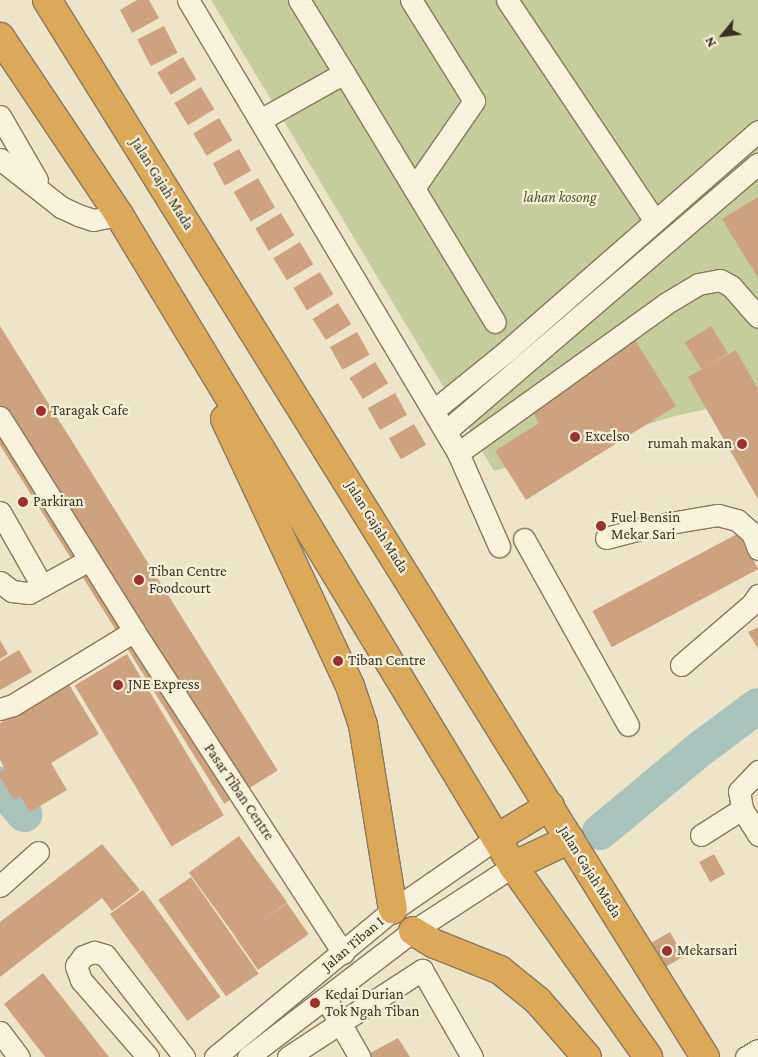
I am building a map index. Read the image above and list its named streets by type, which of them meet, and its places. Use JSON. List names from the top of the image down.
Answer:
{
  "streets": {
    "highway": ["Jalan Gajah Mada"],
    "street": ["Pasar Tiban Centre", "Jalan Tiban I"]
  },
  "crossings": [
    ["Pasar Tiban Centre", "Jalan Tiban I"]
  ],
  "parks": ["lahan kosong"],
  "places": [
    "Taragak Cafe",
    "Excelso",
    "rumah makan",
    "Parkiran",
    "Fuel Bensin Mekar Sari",
    "Tiban Centre Foodcourt",
    "Tiban Centre",
    "JNE Express",
    "Mekarsari",
    "Kedai Durian Tok Ngah Tiban"
  ],
  "north": "bottom left"
}
